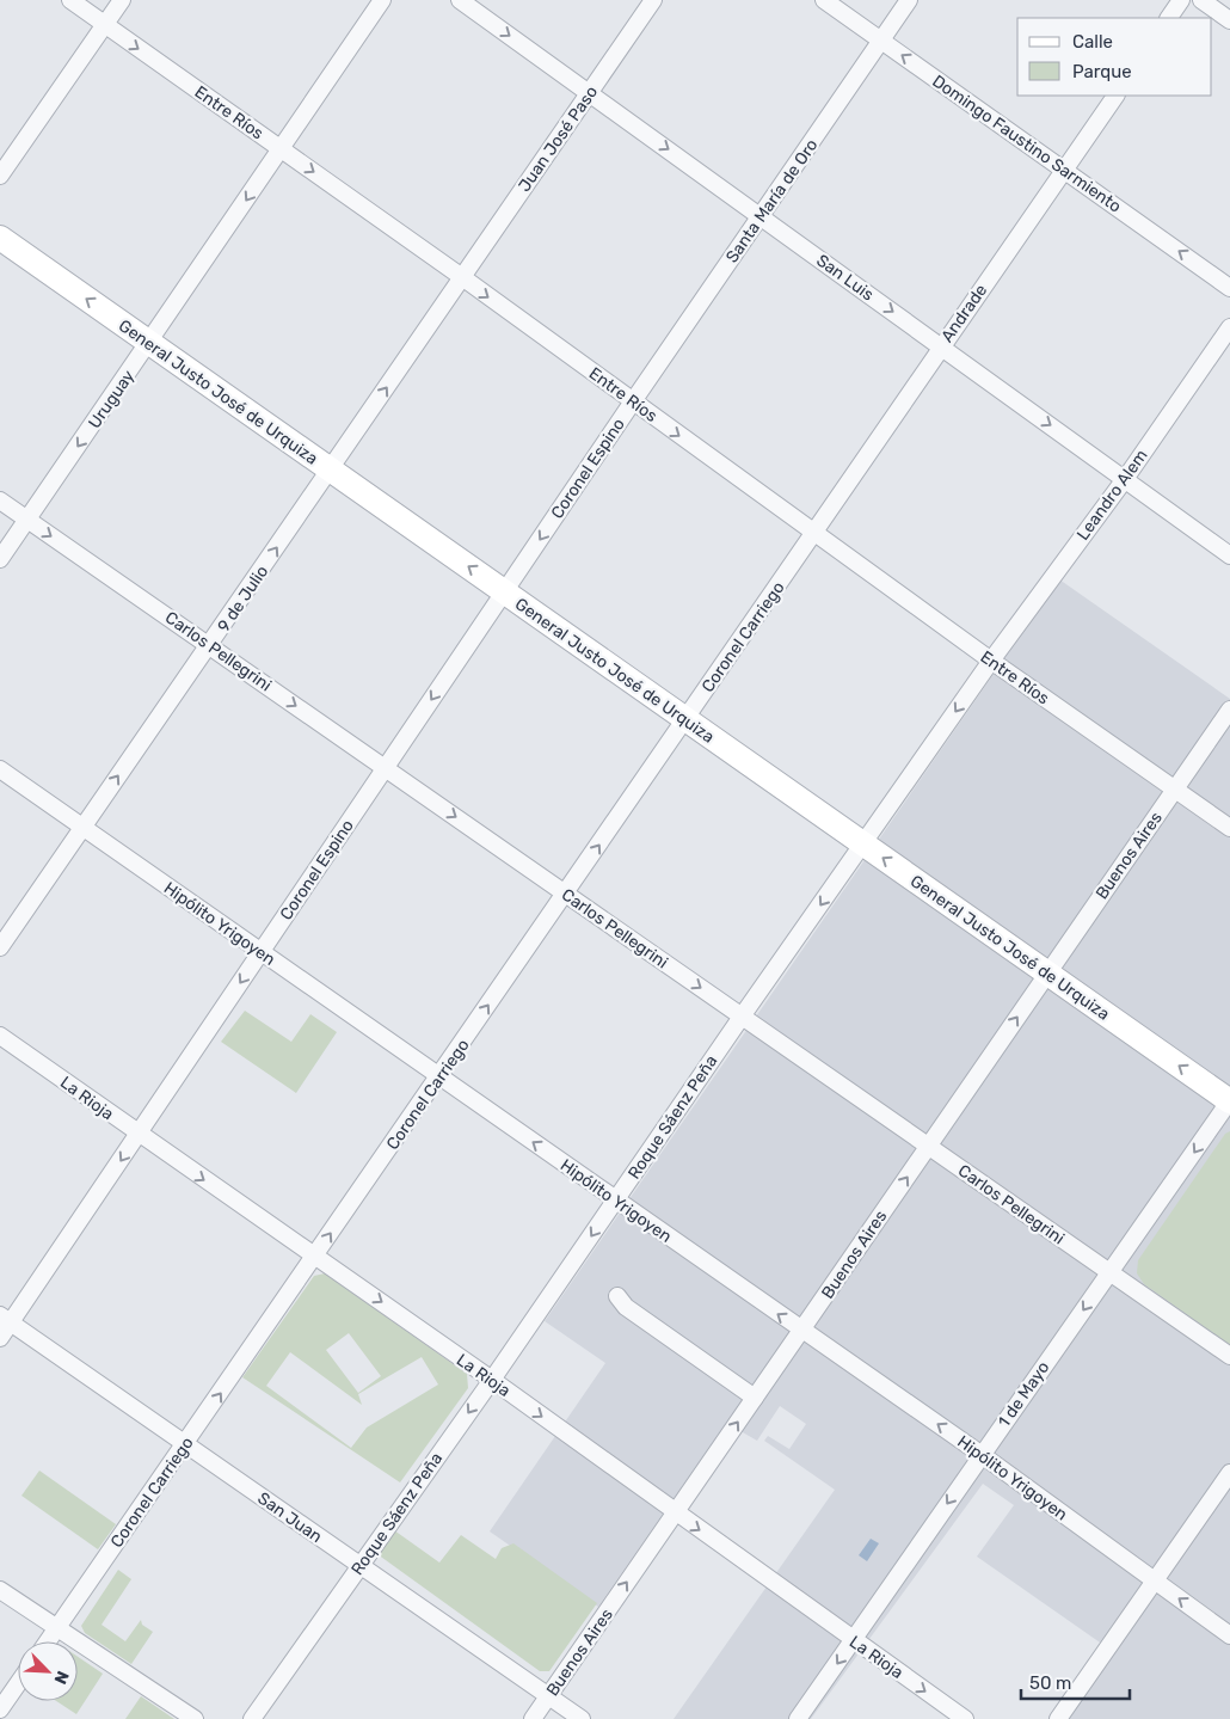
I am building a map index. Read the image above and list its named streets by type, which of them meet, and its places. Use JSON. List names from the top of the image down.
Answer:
{
  "streets": {
    "street": [
      "Entre Ríos",
      "Juan José Paso",
      "Domingo Faustino Sarmiento",
      "Santa María de Oro",
      "San Luis",
      "Andrade",
      "General Justo José de Urquiza",
      "Uruguay",
      "Coronel Espino",
      "Leandro Alem",
      "9 de Julio",
      "Coronel Carriego",
      "Carlos Pellegrini",
      "Buenos Aires",
      "Hipólito Yrigoyen",
      "La Rioja",
      "Roque Sáenz Peña",
      "1 de Mayo",
      "San Juan"
    ]
  },
  "crossings": [
    ["Entre Ríos", "Juan José Paso"],
    ["Entre Ríos", "Santa María de Oro"],
    ["Entre Ríos", "Andrade"],
    ["Entre Ríos", "Uruguay"],
    ["Entre Ríos", "Coronel Espino"],
    ["Entre Ríos", "Leandro Alem"],
    ["Entre Ríos", "9 de Julio"],
    ["Entre Ríos", "Coronel Carriego"],
    ["Entre Ríos", "Buenos Aires"],
    ["Entre Ríos", "Roque Sáenz Peña"],
    ["Juan José Paso", "San Luis"],
    ["Juan José Paso", "9 de Julio"],
    ["Domingo Faustino Sarmiento", "Santa María de Oro"],
    ["Domingo Faustino Sarmiento", "Andrade"],
    ["Santa María de Oro", "San Luis"],
    ["Santa María de Oro", "Coronel Espino"],
    ["San Luis", "Andrade"],
    ["San Luis", "Leandro Alem"],
    ["Andrade", "Coronel Carriego"],
    ["General Justo José de Urquiza", "Uruguay"],
    ["General Justo José de Urquiza", "Coronel Espino"],
    ["General Justo José de Urquiza", "9 de Julio"],
    ["General Justo José de Urquiza", "Coronel Carriego"],
    ["General Justo José de Urquiza", "Buenos Aires"],
    ["General Justo José de Urquiza", "Roque Sáenz Peña"],
    ["General Justo José de Urquiza", "1 de Mayo"],
    ["Uruguay", "Carlos Pellegrini"],
    ["Coronel Espino", "Carlos Pellegrini"],
    ["Coronel Espino", "Hipólito Yrigoyen"],
    ["Coronel Espino", "La Rioja"],
    ["Coronel Espino", "San Juan"],
    ["Leandro Alem", "Roque Sáenz Peña"],
    ["9 de Julio", "Carlos Pellegrini"],
    ["9 de Julio", "Hipólito Yrigoyen"],
    ["Coronel Carriego", "Carlos Pellegrini"],
    ["Coronel Carriego", "Hipólito Yrigoyen"],
    ["Coronel Carriego", "La Rioja"],
    ["Coronel Carriego", "San Juan"],
    ["Carlos Pellegrini", "Buenos Aires"],
    ["Carlos Pellegrini", "Roque Sáenz Peña"],
    ["Carlos Pellegrini", "1 de Mayo"],
    ["Buenos Aires", "Hipólito Yrigoyen"],
    ["Buenos Aires", "La Rioja"],
    ["Buenos Aires", "San Juan"],
    ["Hipólito Yrigoyen", "Roque Sáenz Peña"],
    ["Hipólito Yrigoyen", "1 de Mayo"],
    ["La Rioja", "Roque Sáenz Peña"],
    ["La Rioja", "1 de Mayo"],
    ["Roque Sáenz Peña", "San Juan"]
  ],
  "one_way": [
    "Entre Ríos",
    "Domingo Faustino Sarmiento",
    "San Luis",
    "General Justo José de Urquiza",
    "Uruguay",
    "Coronel Espino",
    "9 de Julio",
    "Coronel Carriego",
    "Carlos Pellegrini",
    "Buenos Aires",
    "Hipólito Yrigoyen",
    "La Rioja",
    "Roque Sáenz Peña",
    "1 de Mayo"
  ],
  "legend": ["Calle", "Parque"],
  "scale_bar": "50 m",
  "north": "bottom right"
}
